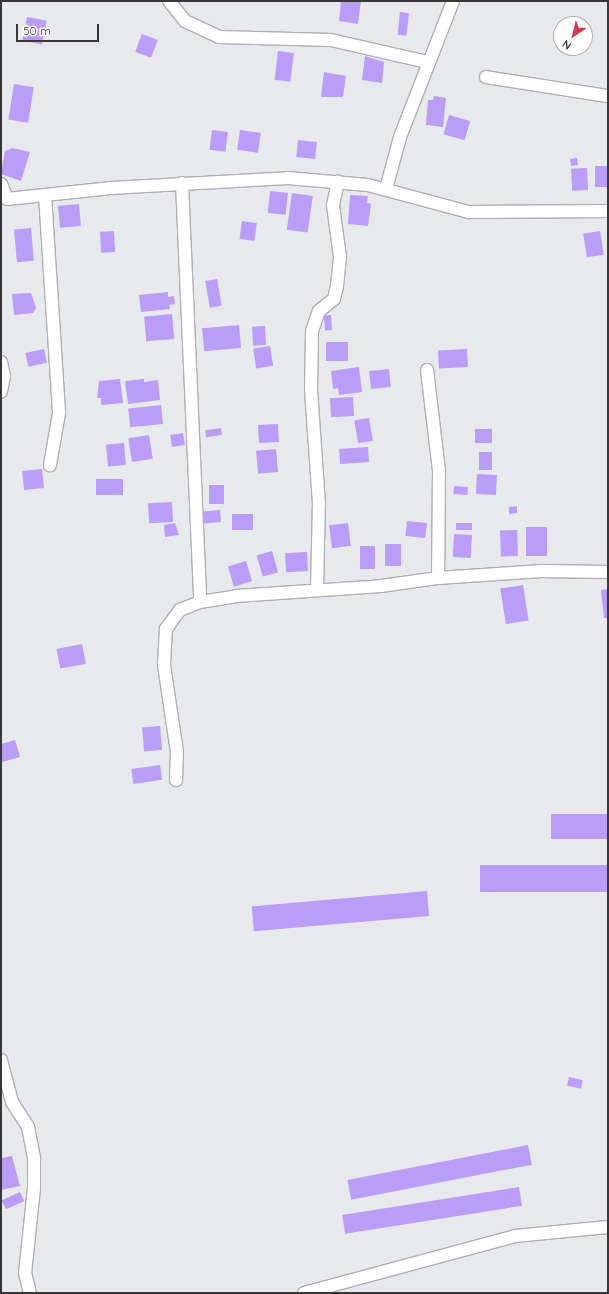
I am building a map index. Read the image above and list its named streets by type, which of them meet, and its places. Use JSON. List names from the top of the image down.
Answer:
{
  "scale_bar": "50 m",
  "north": "bottom left"
}
